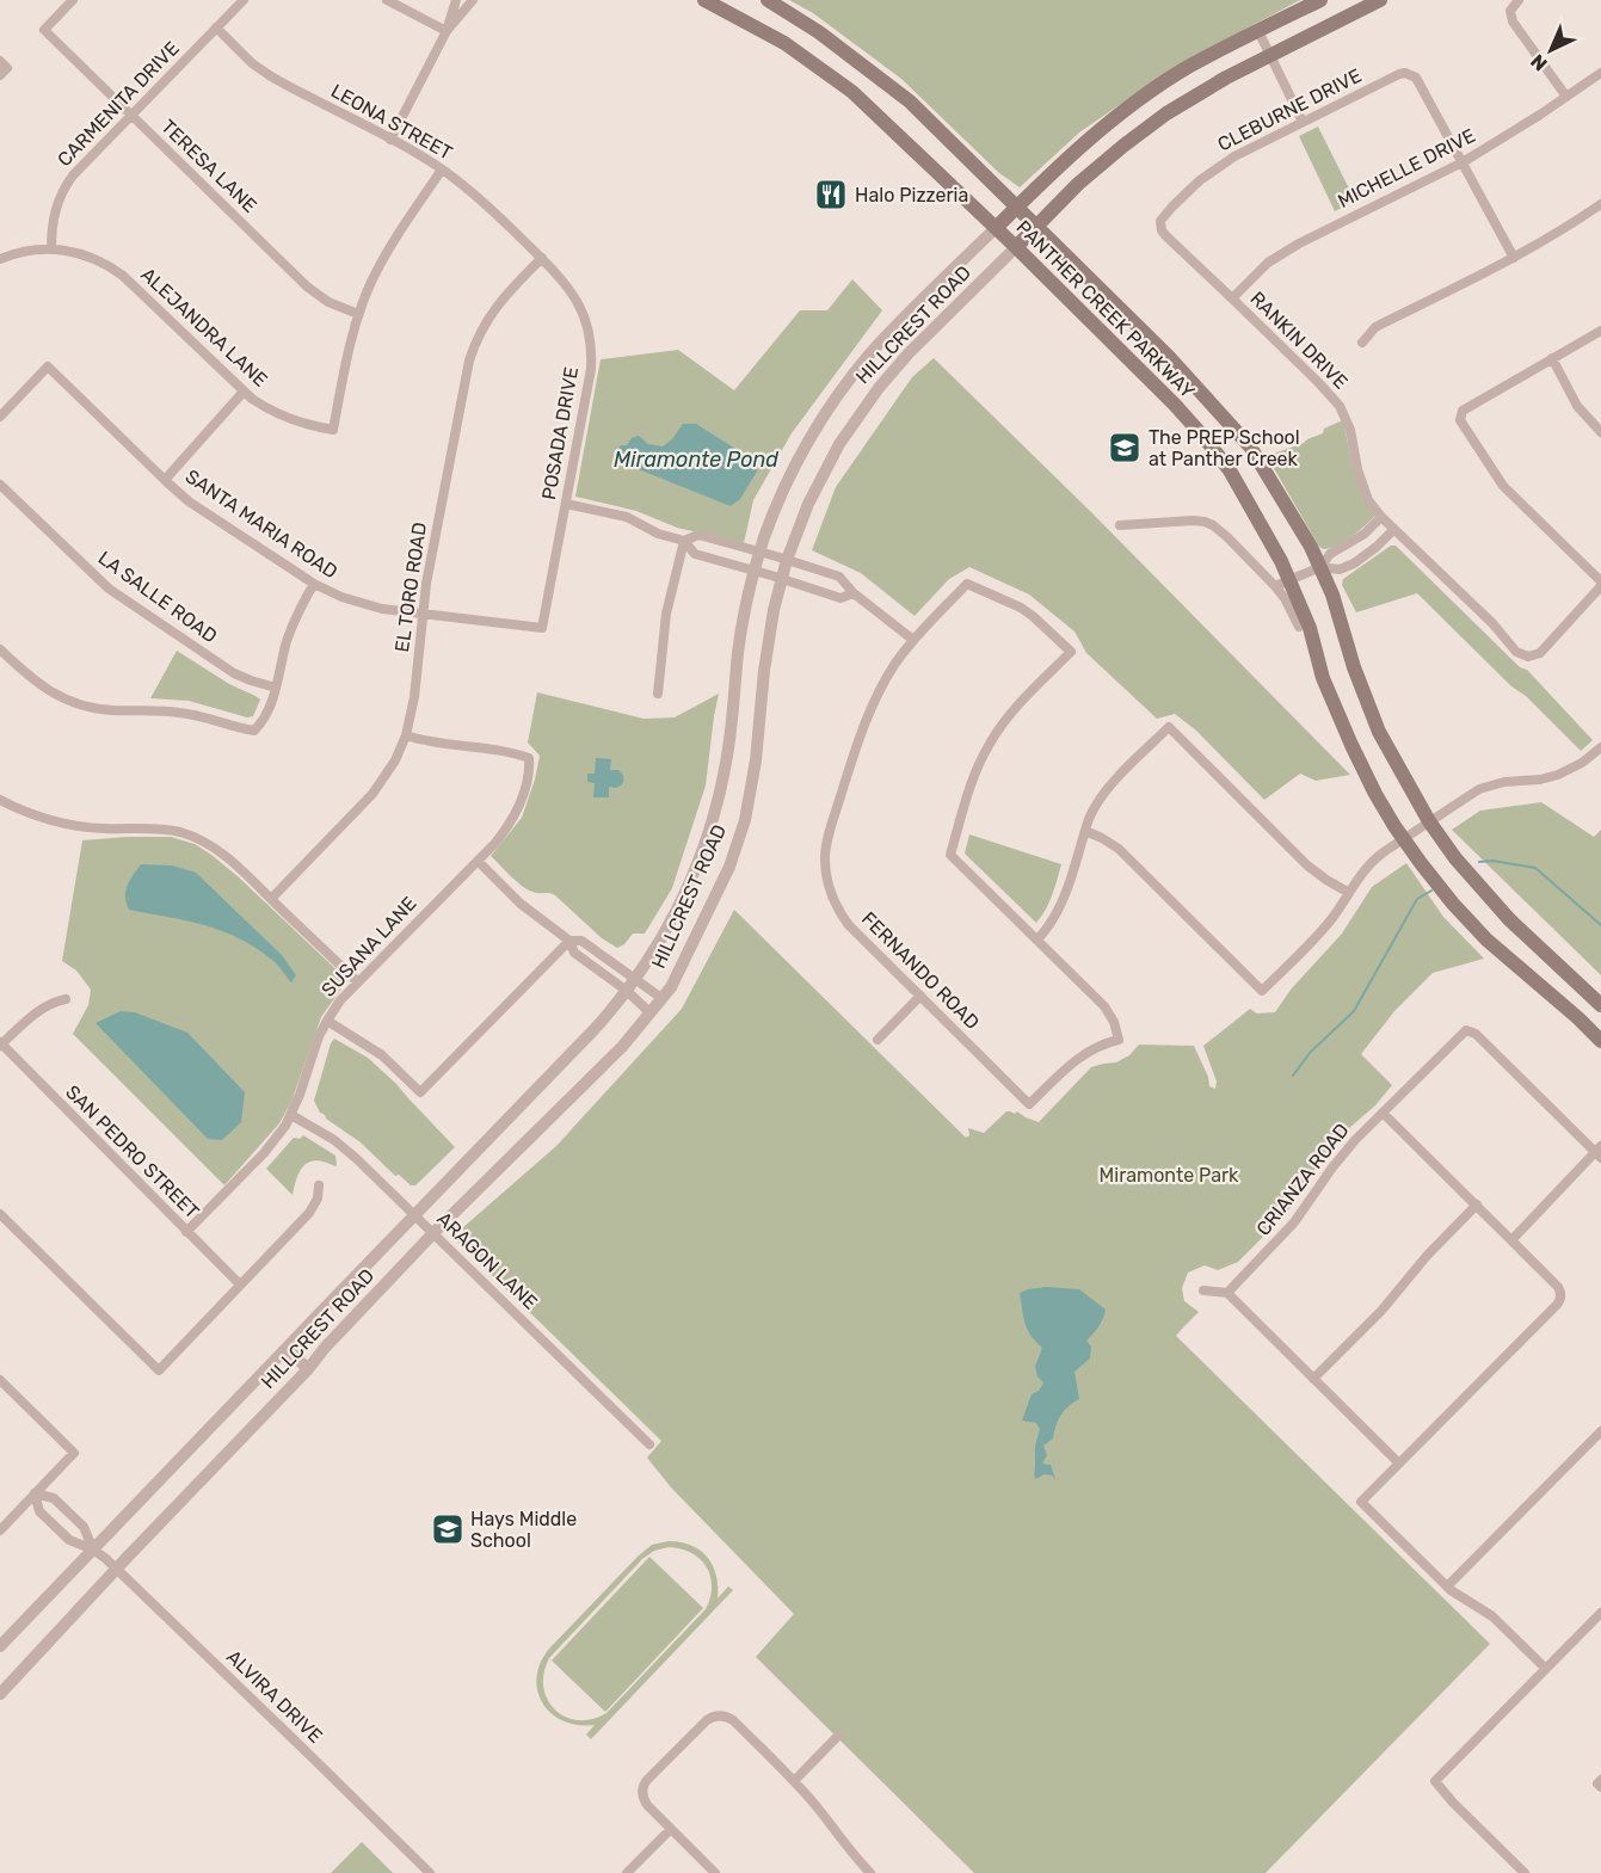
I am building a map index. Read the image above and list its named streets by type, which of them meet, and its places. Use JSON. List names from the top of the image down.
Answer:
{
  "streets": {
    "main road": ["PANTHER CREEK PARKWAY", "HILLCREST ROAD"],
    "street": [
      "CARMENITA DRIVE",
      "CLEBURNE DRIVE",
      "LEONA STREET",
      "TERESA LANE",
      "MICHELLE DRIVE",
      "ALEJANDRA LANE",
      "RANKIN DRIVE",
      "POSADA DRIVE",
      "SANTA MARIA ROAD",
      "EL TORO ROAD",
      "LA SALLE ROAD",
      "SUSANA LANE",
      "FERNANDO ROAD",
      "SAN PEDRO STREET",
      "CRIANZA ROAD",
      "ARAGON LANE",
      "ALVIRA DRIVE"
    ]
  },
  "crossings": [
    ["CARMENITA DRIVE", "LEONA STREET"],
    ["CARMENITA DRIVE", "TERESA LANE"],
    ["CARMENITA DRIVE", "ALEJANDRA LANE"],
    ["CLEBURNE DRIVE", "MICHELLE DRIVE"],
    ["CLEBURNE DRIVE", "RANKIN DRIVE"],
    ["LEONA STREET", "POSADA DRIVE"],
    ["LEONA STREET", "EL TORO ROAD"],
    ["TERESA LANE", "ALEJANDRA LANE"],
    ["MICHELLE DRIVE", "RANKIN DRIVE"],
    ["PANTHER CREEK PARKWAY", "HILLCREST ROAD"],
    ["HILLCREST ROAD", "ARAGON LANE"],
    ["HILLCREST ROAD", "ALVIRA DRIVE"],
    ["POSADA DRIVE", "SANTA MARIA ROAD"],
    ["POSADA DRIVE", "EL TORO ROAD"],
    ["SANTA MARIA ROAD", "EL TORO ROAD"],
    ["EL TORO ROAD", "SUSANA LANE"],
    ["SUSANA LANE", "SAN PEDRO STREET"],
    ["SUSANA LANE", "ARAGON LANE"]
  ],
  "water": ["Miramonte Pond"],
  "parks": ["Miramonte Park"],
  "places": {
    "restaurant": ["Halo Pizzeria"],
    "school or university": ["The PREP School at Panther Creek", "Hays Middle School"]
  },
  "north": "bottom left"
}
